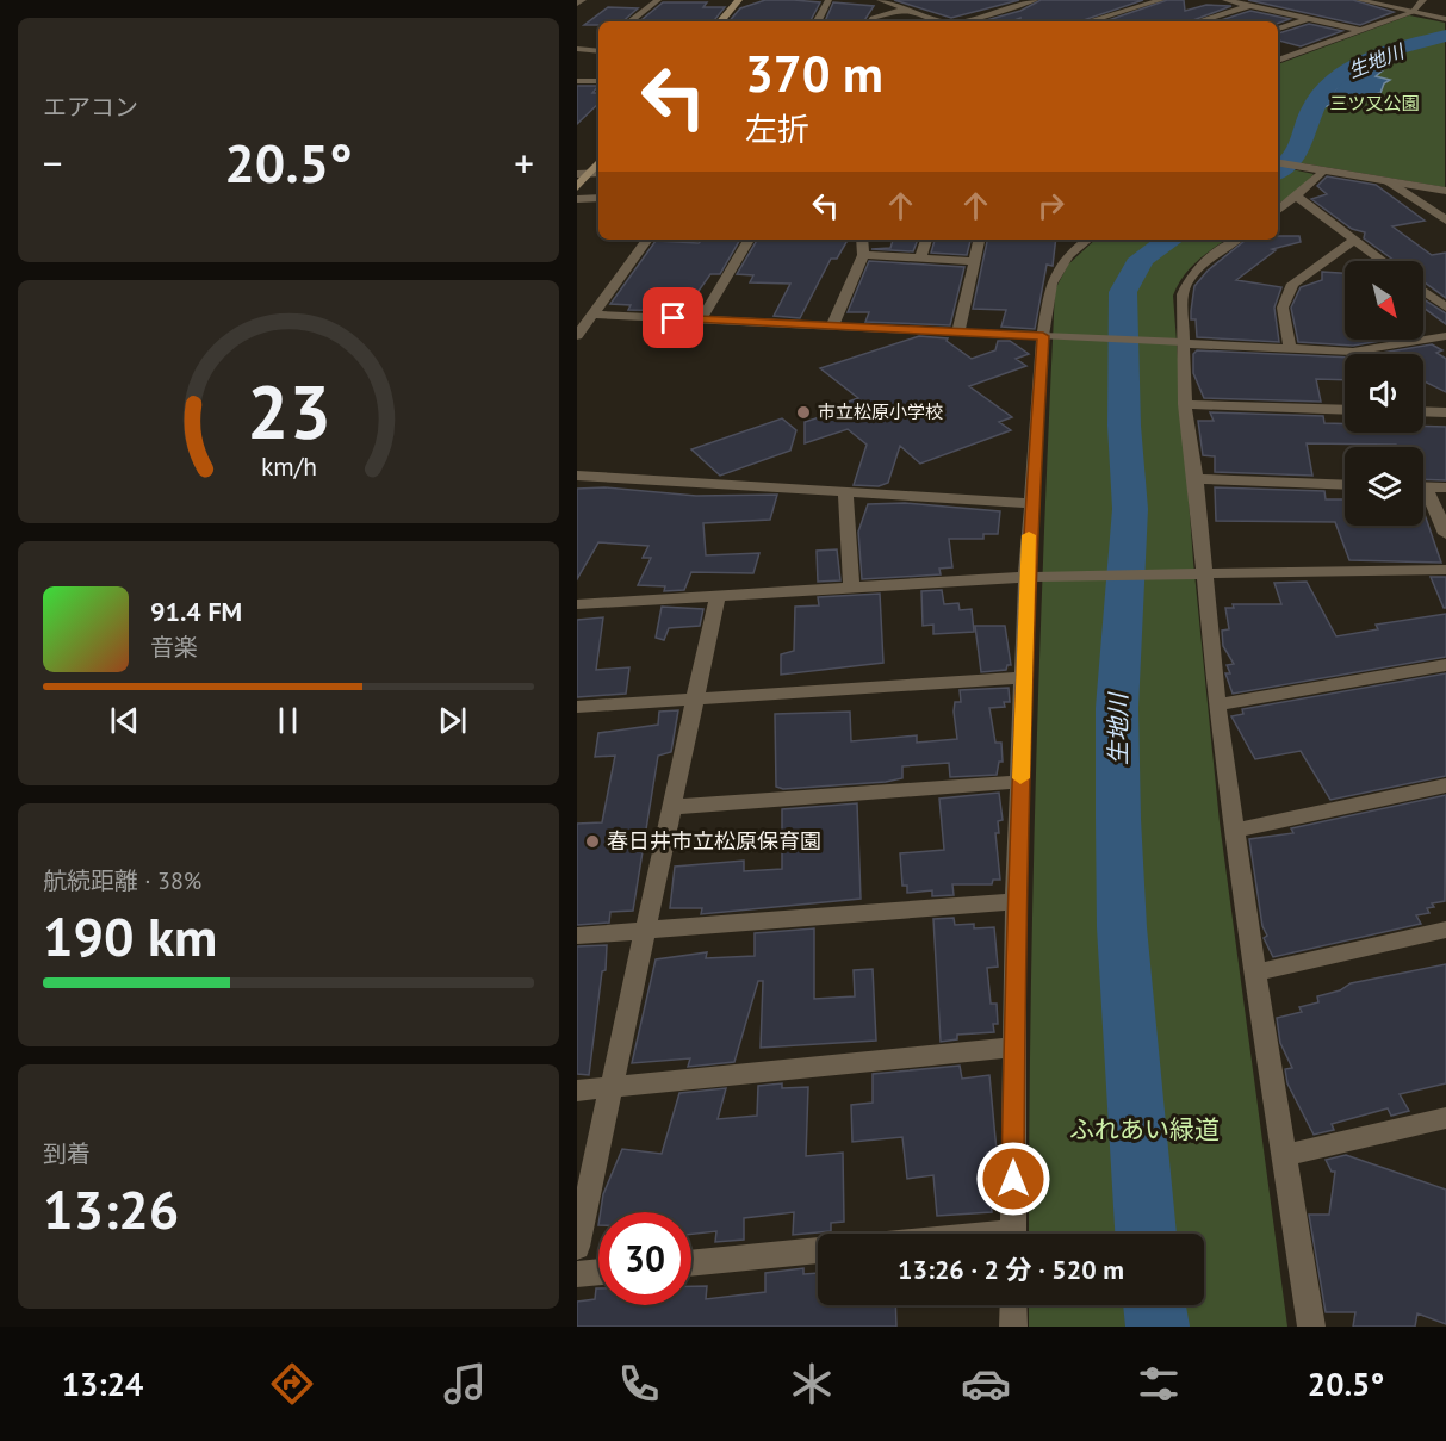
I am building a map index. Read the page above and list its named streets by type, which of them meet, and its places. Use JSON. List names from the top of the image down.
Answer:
{
  "water": ["生地川"],
  "parks": ["三ツ又公園", "ふれあい緑道"],
  "places": ["市立松原小学校", "春日井市立松原保育園"],
  "north": "bottom right",
  "page": {
    "tile": [
      "エアコン",
      ["航続距離 · 38%", "190 km"],
      ["到着", "13:26"]
    ],
    "turn": ["370 m", "左折"],
    "heat": ["−", "20.5°", "+"],
    "song": ["91.4 FM", "音楽"],
    "limit": "30",
    "trip": "13:26 · 2 分 · 520 m",
    "tabs": ["13:24", "20.5°"],
    "gauge": ["23", "km/h"]
  }
}
